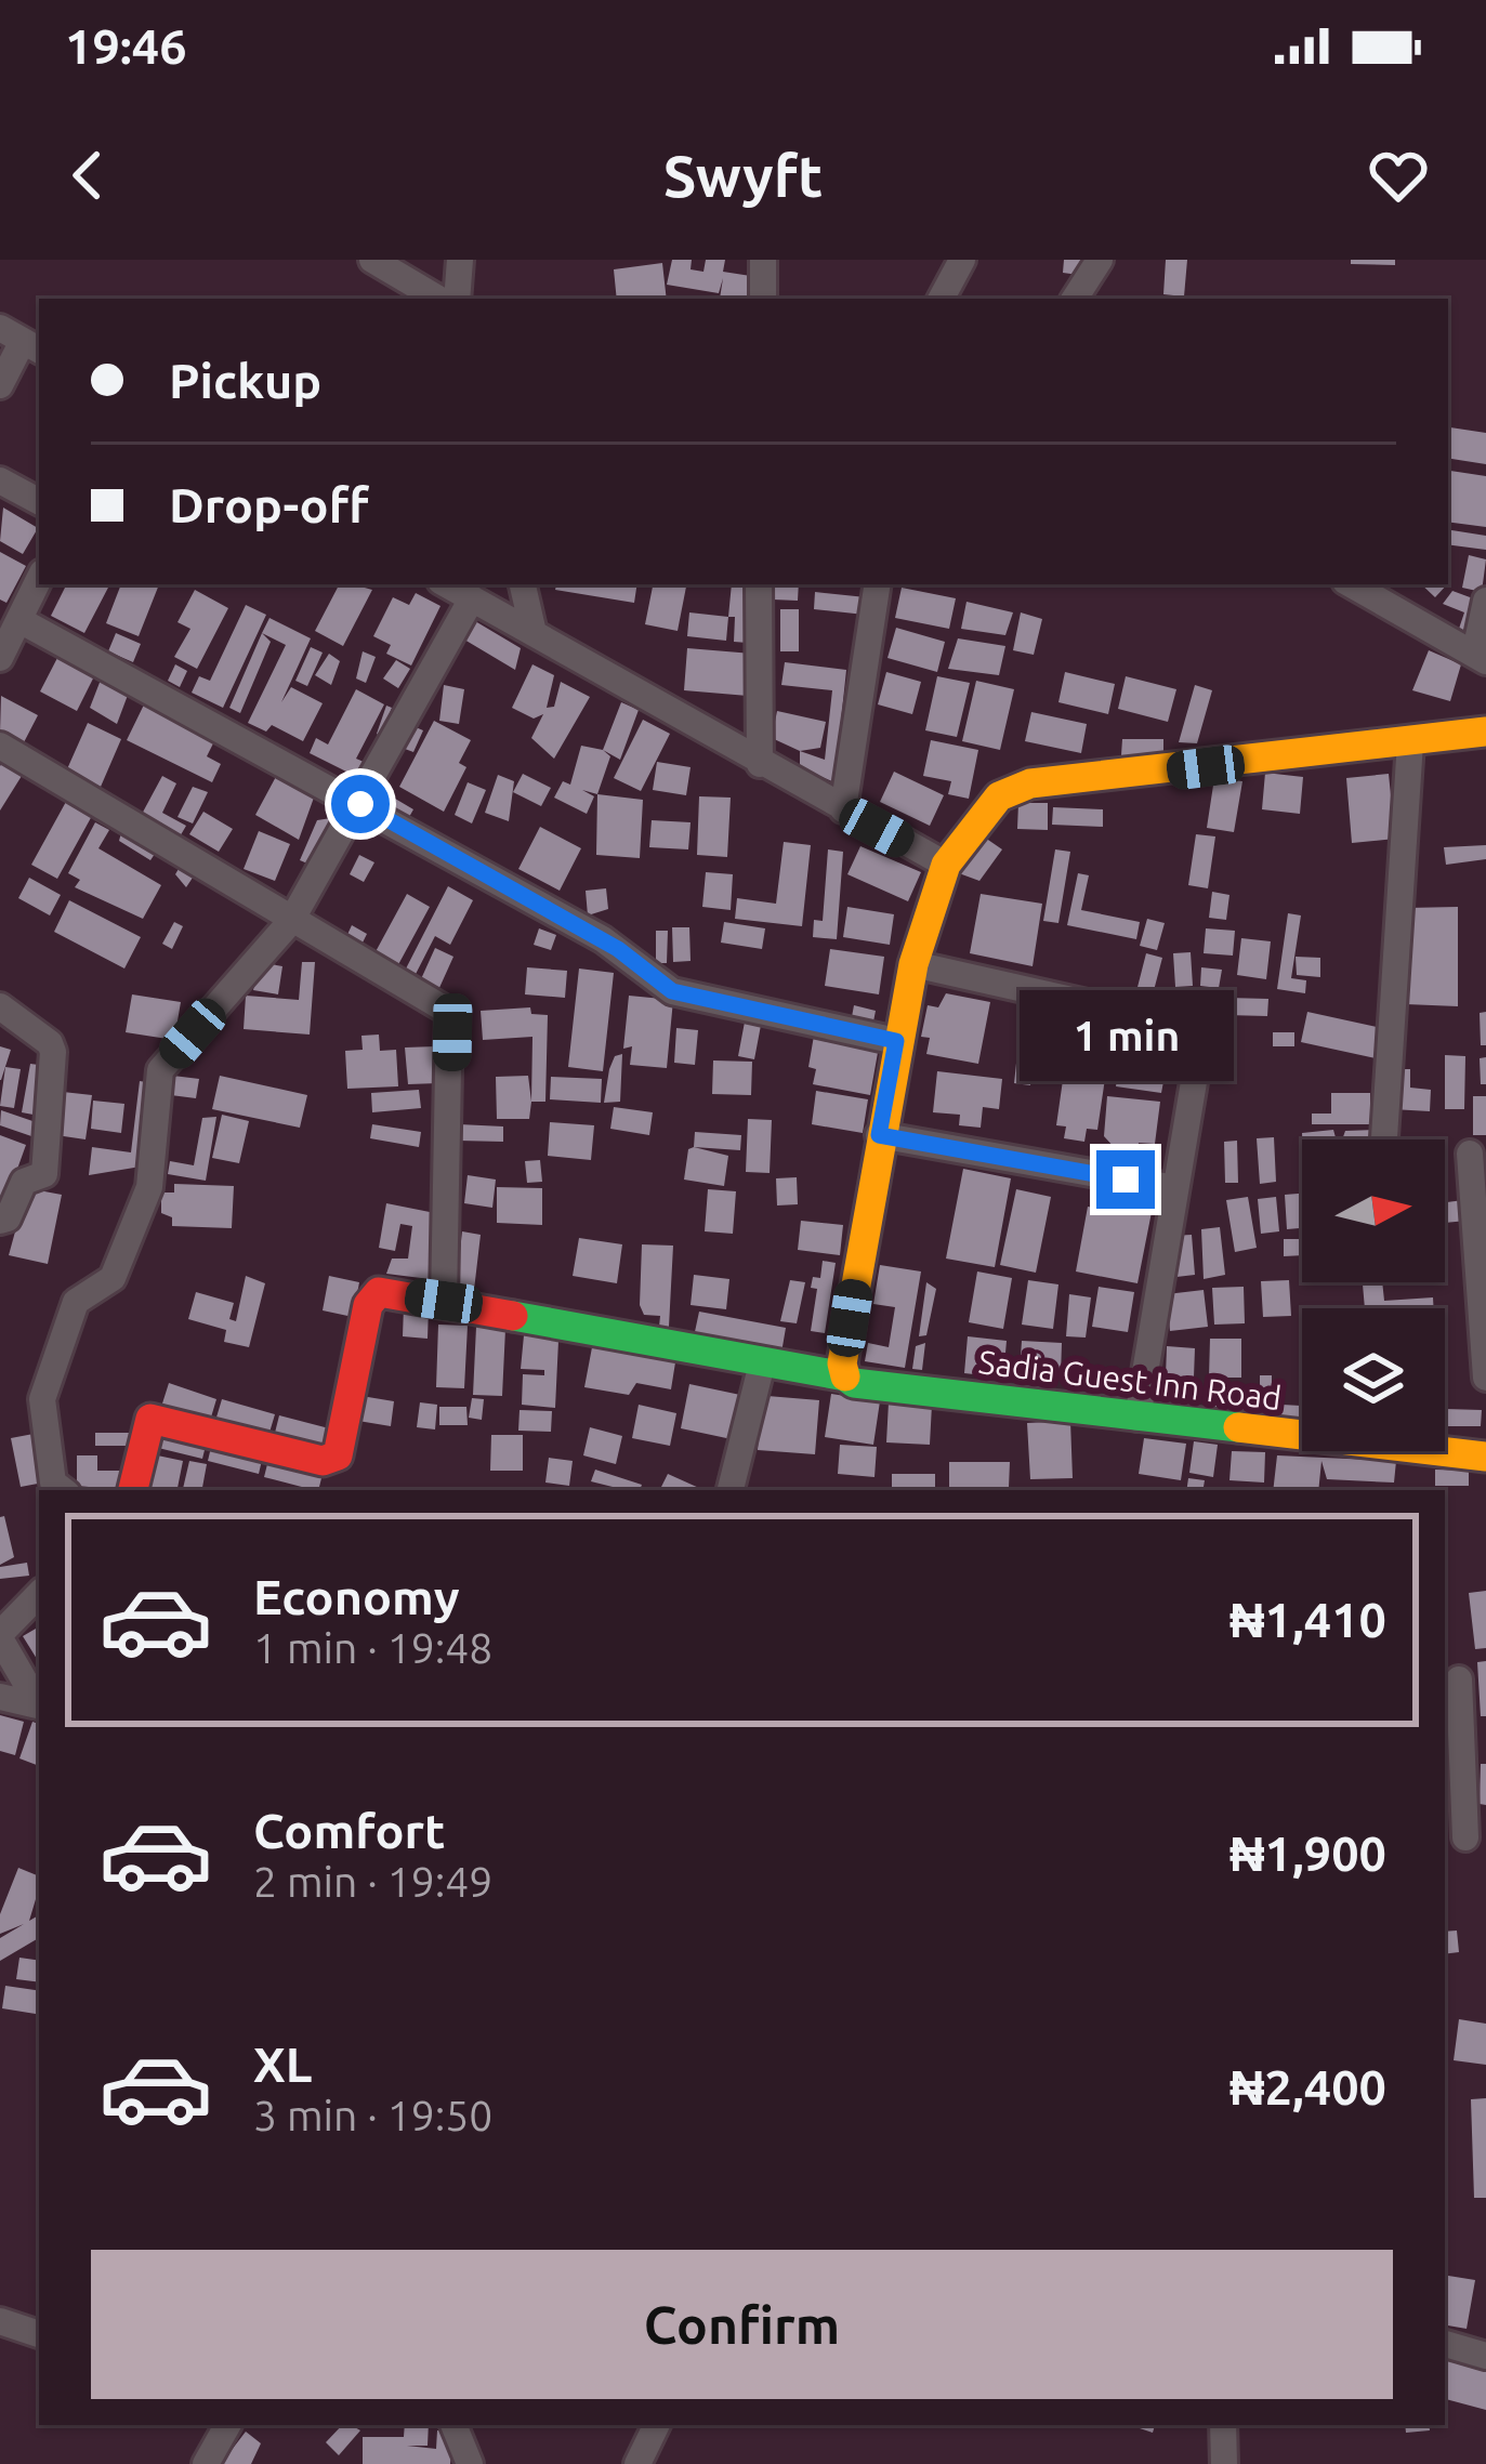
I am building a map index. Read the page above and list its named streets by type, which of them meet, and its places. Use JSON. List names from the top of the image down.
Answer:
{
  "streets": {
    "street": ["Sadia Guest Inn Road"]
  },
  "north": "right",
  "page": {
    "status": "19:46",
    "header": "Swyft",
    "banner": ["Pickup", "Drop-off"],
    "bubble": "1 min",
    "list": [
      {
        "name": "Economy",
        "note": "1 min · 19:48",
        "value": "₦1,410"
      },
      {
        "name": "Comfort",
        "note": "2 min · 19:49",
        "value": "₦1,900"
      },
      {
        "name": "XL",
        "note": "3 min · 19:50",
        "value": "₦2,400"
      }
    ],
    "buttons": "Confirm"
  }
}
